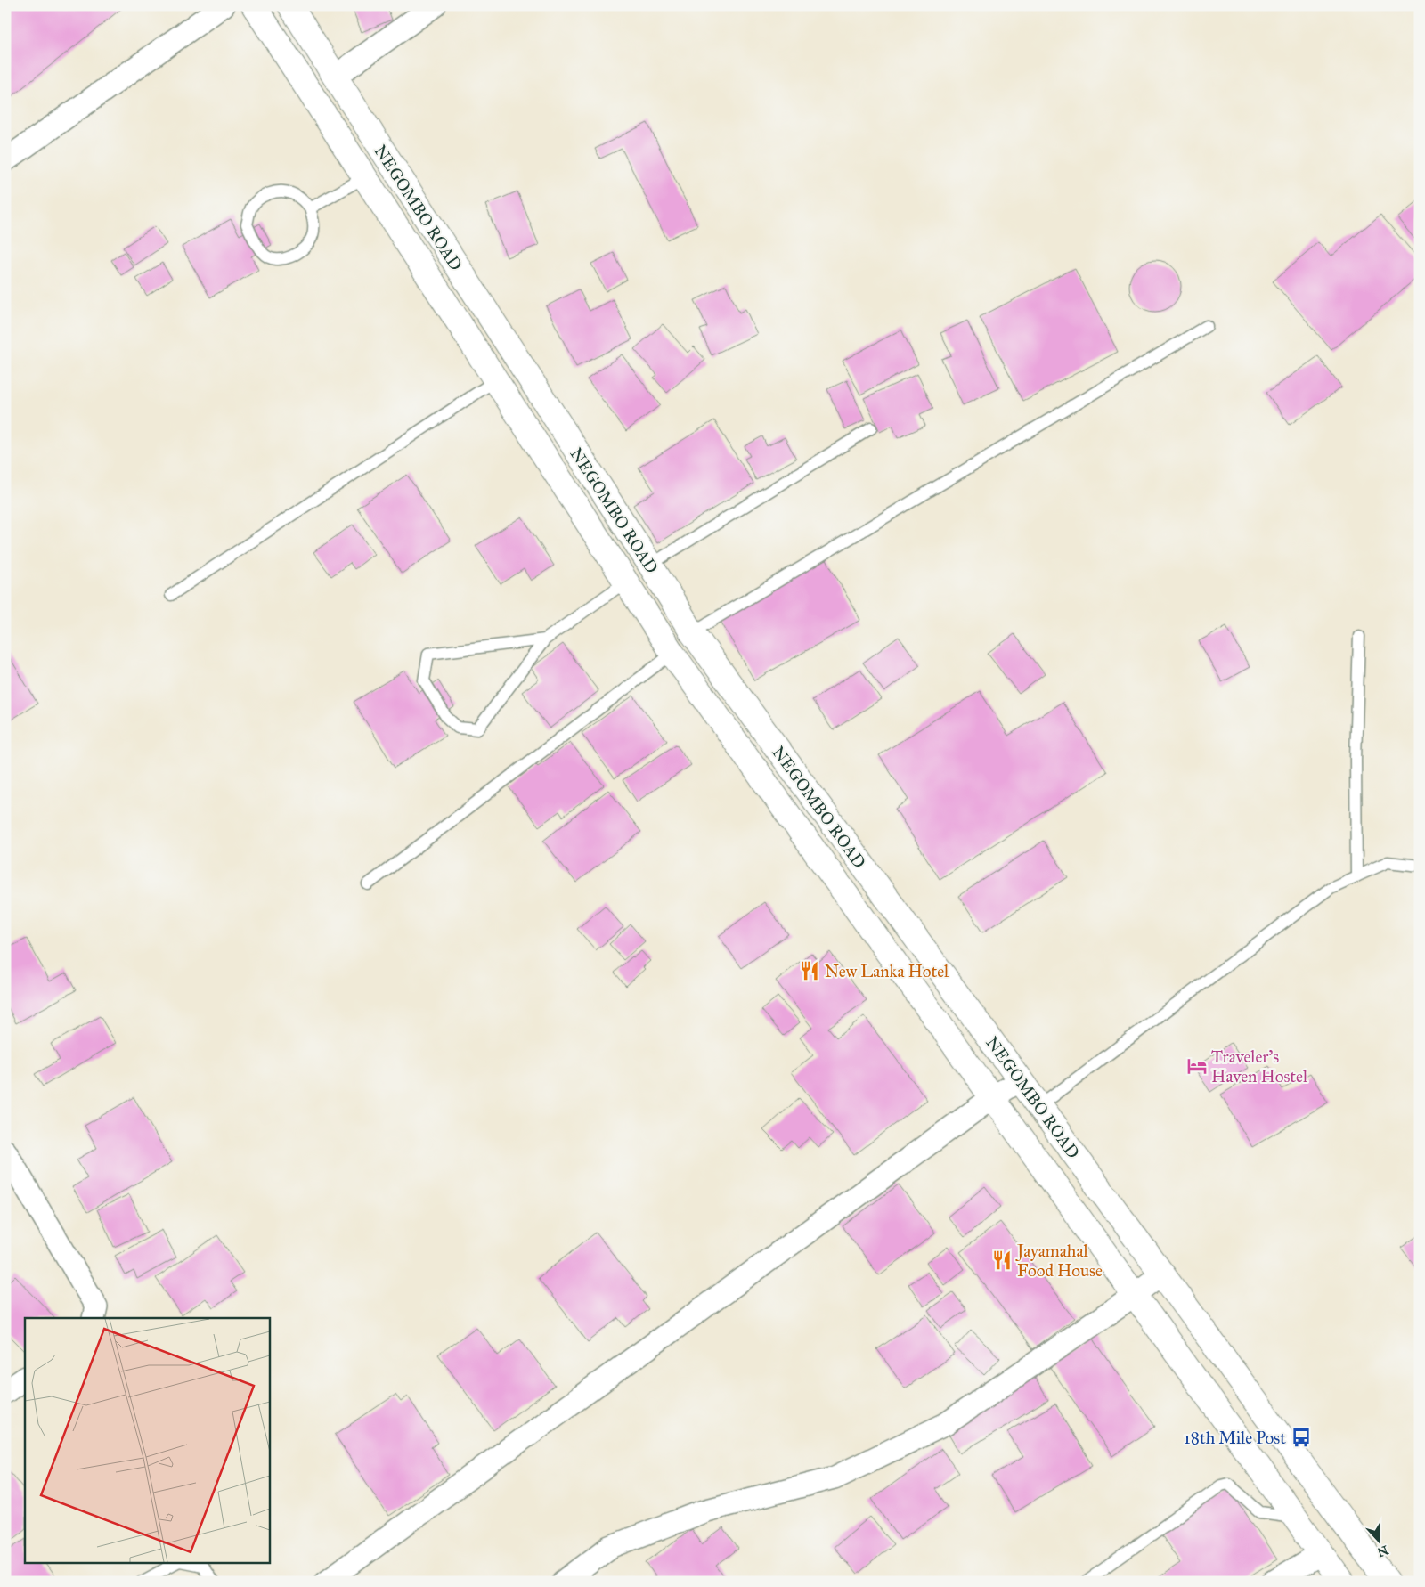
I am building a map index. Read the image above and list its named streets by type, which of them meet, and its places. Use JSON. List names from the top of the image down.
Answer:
{
  "streets": {
    "highway": ["NEGOMBO ROAD"]
  },
  "places": {
    "restaurant": ["New Lanka Hotel", "Jayamahal Food House"],
    "hotel": ["Traveler's Haven Hostel"],
    "bus stop": ["18th Mile Post"]
  },
  "north": "bottom"
}
